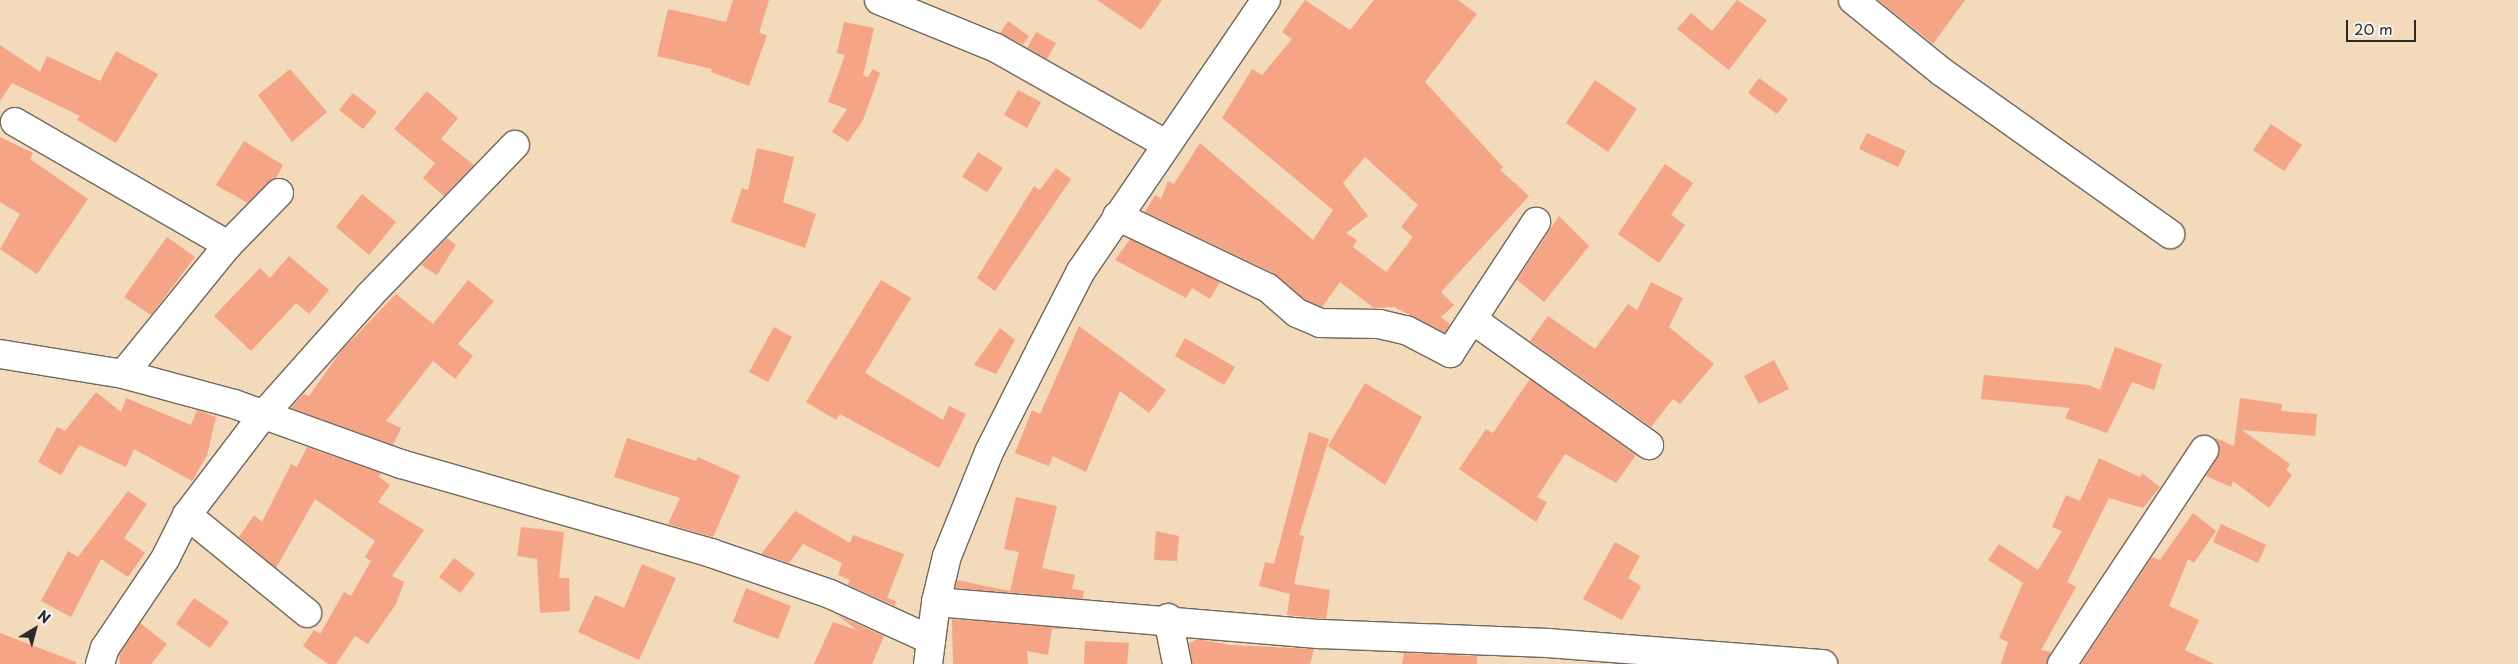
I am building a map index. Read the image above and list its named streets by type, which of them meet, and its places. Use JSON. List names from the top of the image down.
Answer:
{
  "scale_bar": "20 m",
  "north": "top right"
}
